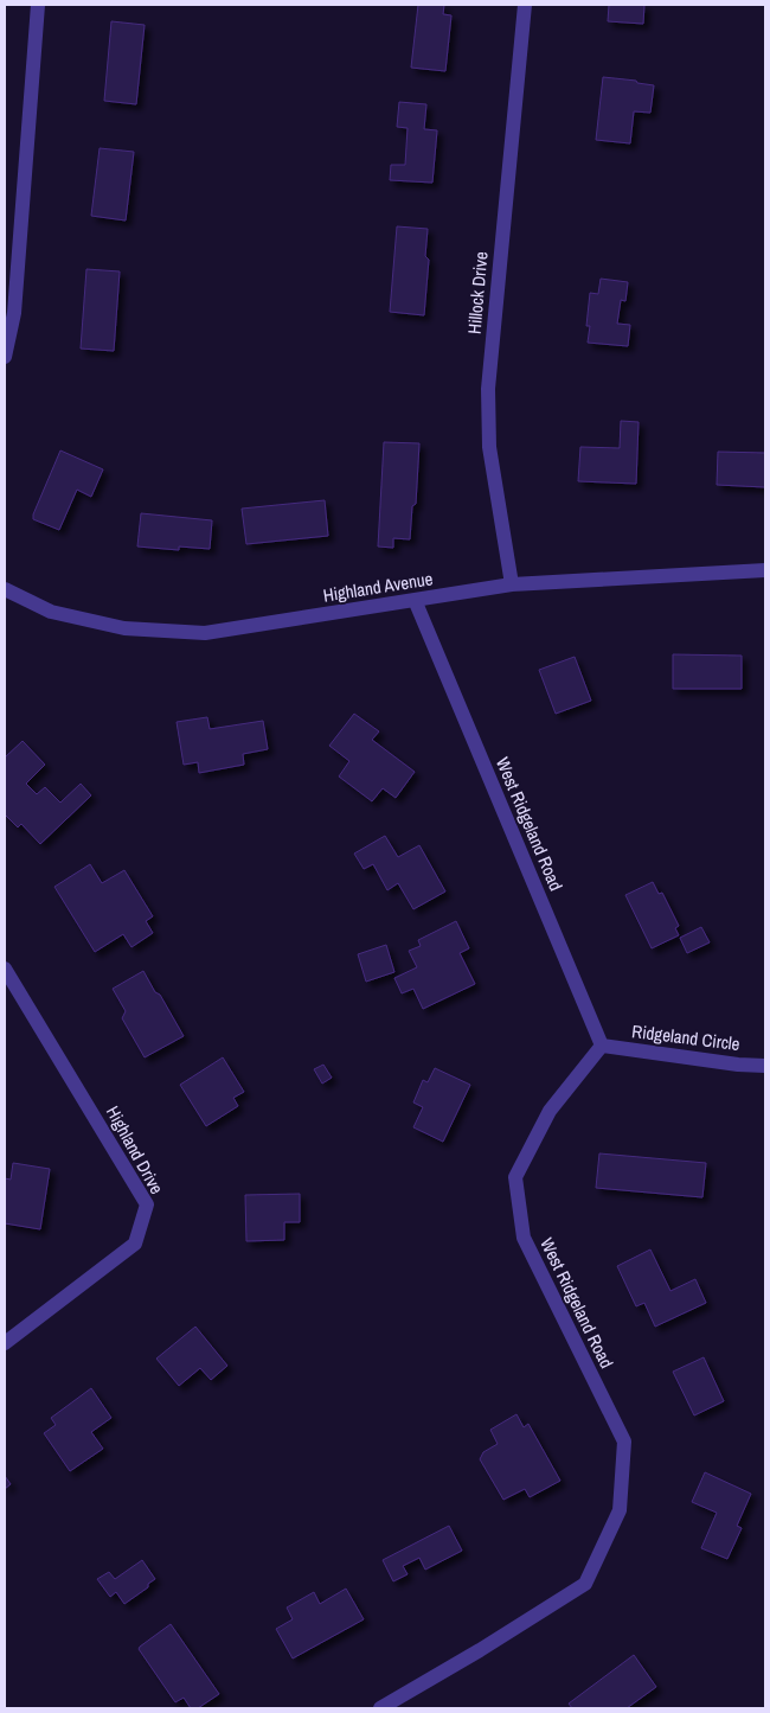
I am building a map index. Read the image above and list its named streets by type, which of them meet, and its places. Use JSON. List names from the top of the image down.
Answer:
{
  "streets": {
    "street": [
      "Hillock Drive",
      "Highland Avenue",
      "West Ridgeland Road",
      "Ridgeland Circle",
      "Highland Drive"
    ]
  },
  "crossings": [
    ["Hillock Drive", "Highland Avenue"],
    ["Highland Avenue", "West Ridgeland Road"],
    ["West Ridgeland Road", "Ridgeland Circle"]
  ]
}
